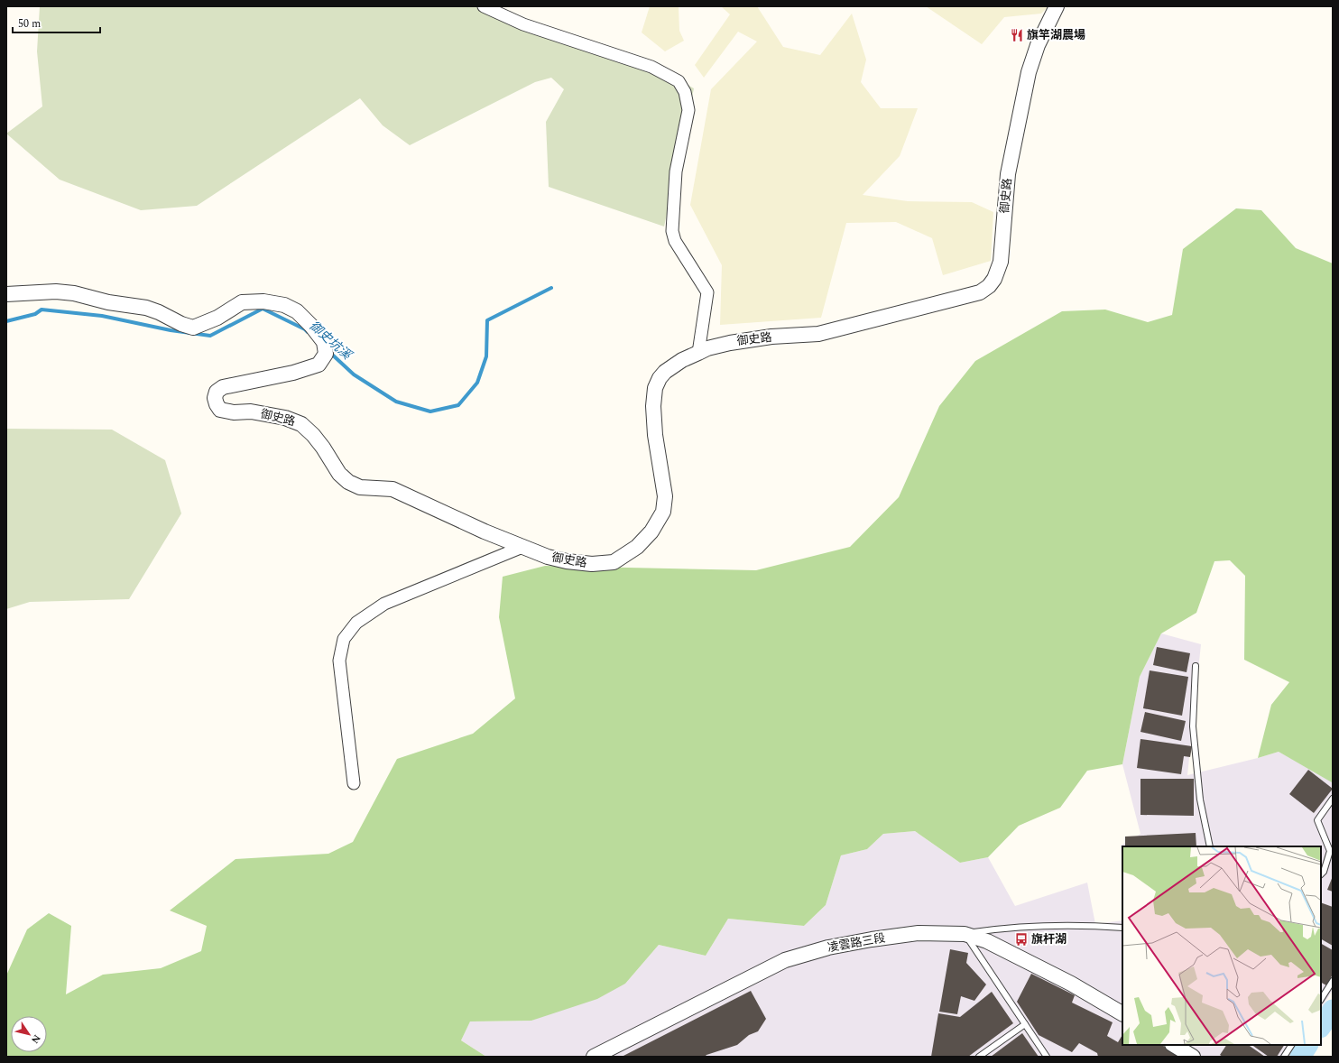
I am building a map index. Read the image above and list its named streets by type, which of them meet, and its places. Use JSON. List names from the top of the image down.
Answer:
{
  "streets": {
    "street": ["御史路", "凌雲路三段"]
  },
  "water": ["御史坑溪"],
  "places": {
    "restaurant": ["旗竿湖農場"],
    "bus stop": ["旗杆湖"]
  },
  "scale_bar": "50 m",
  "north": "bottom right"
}
